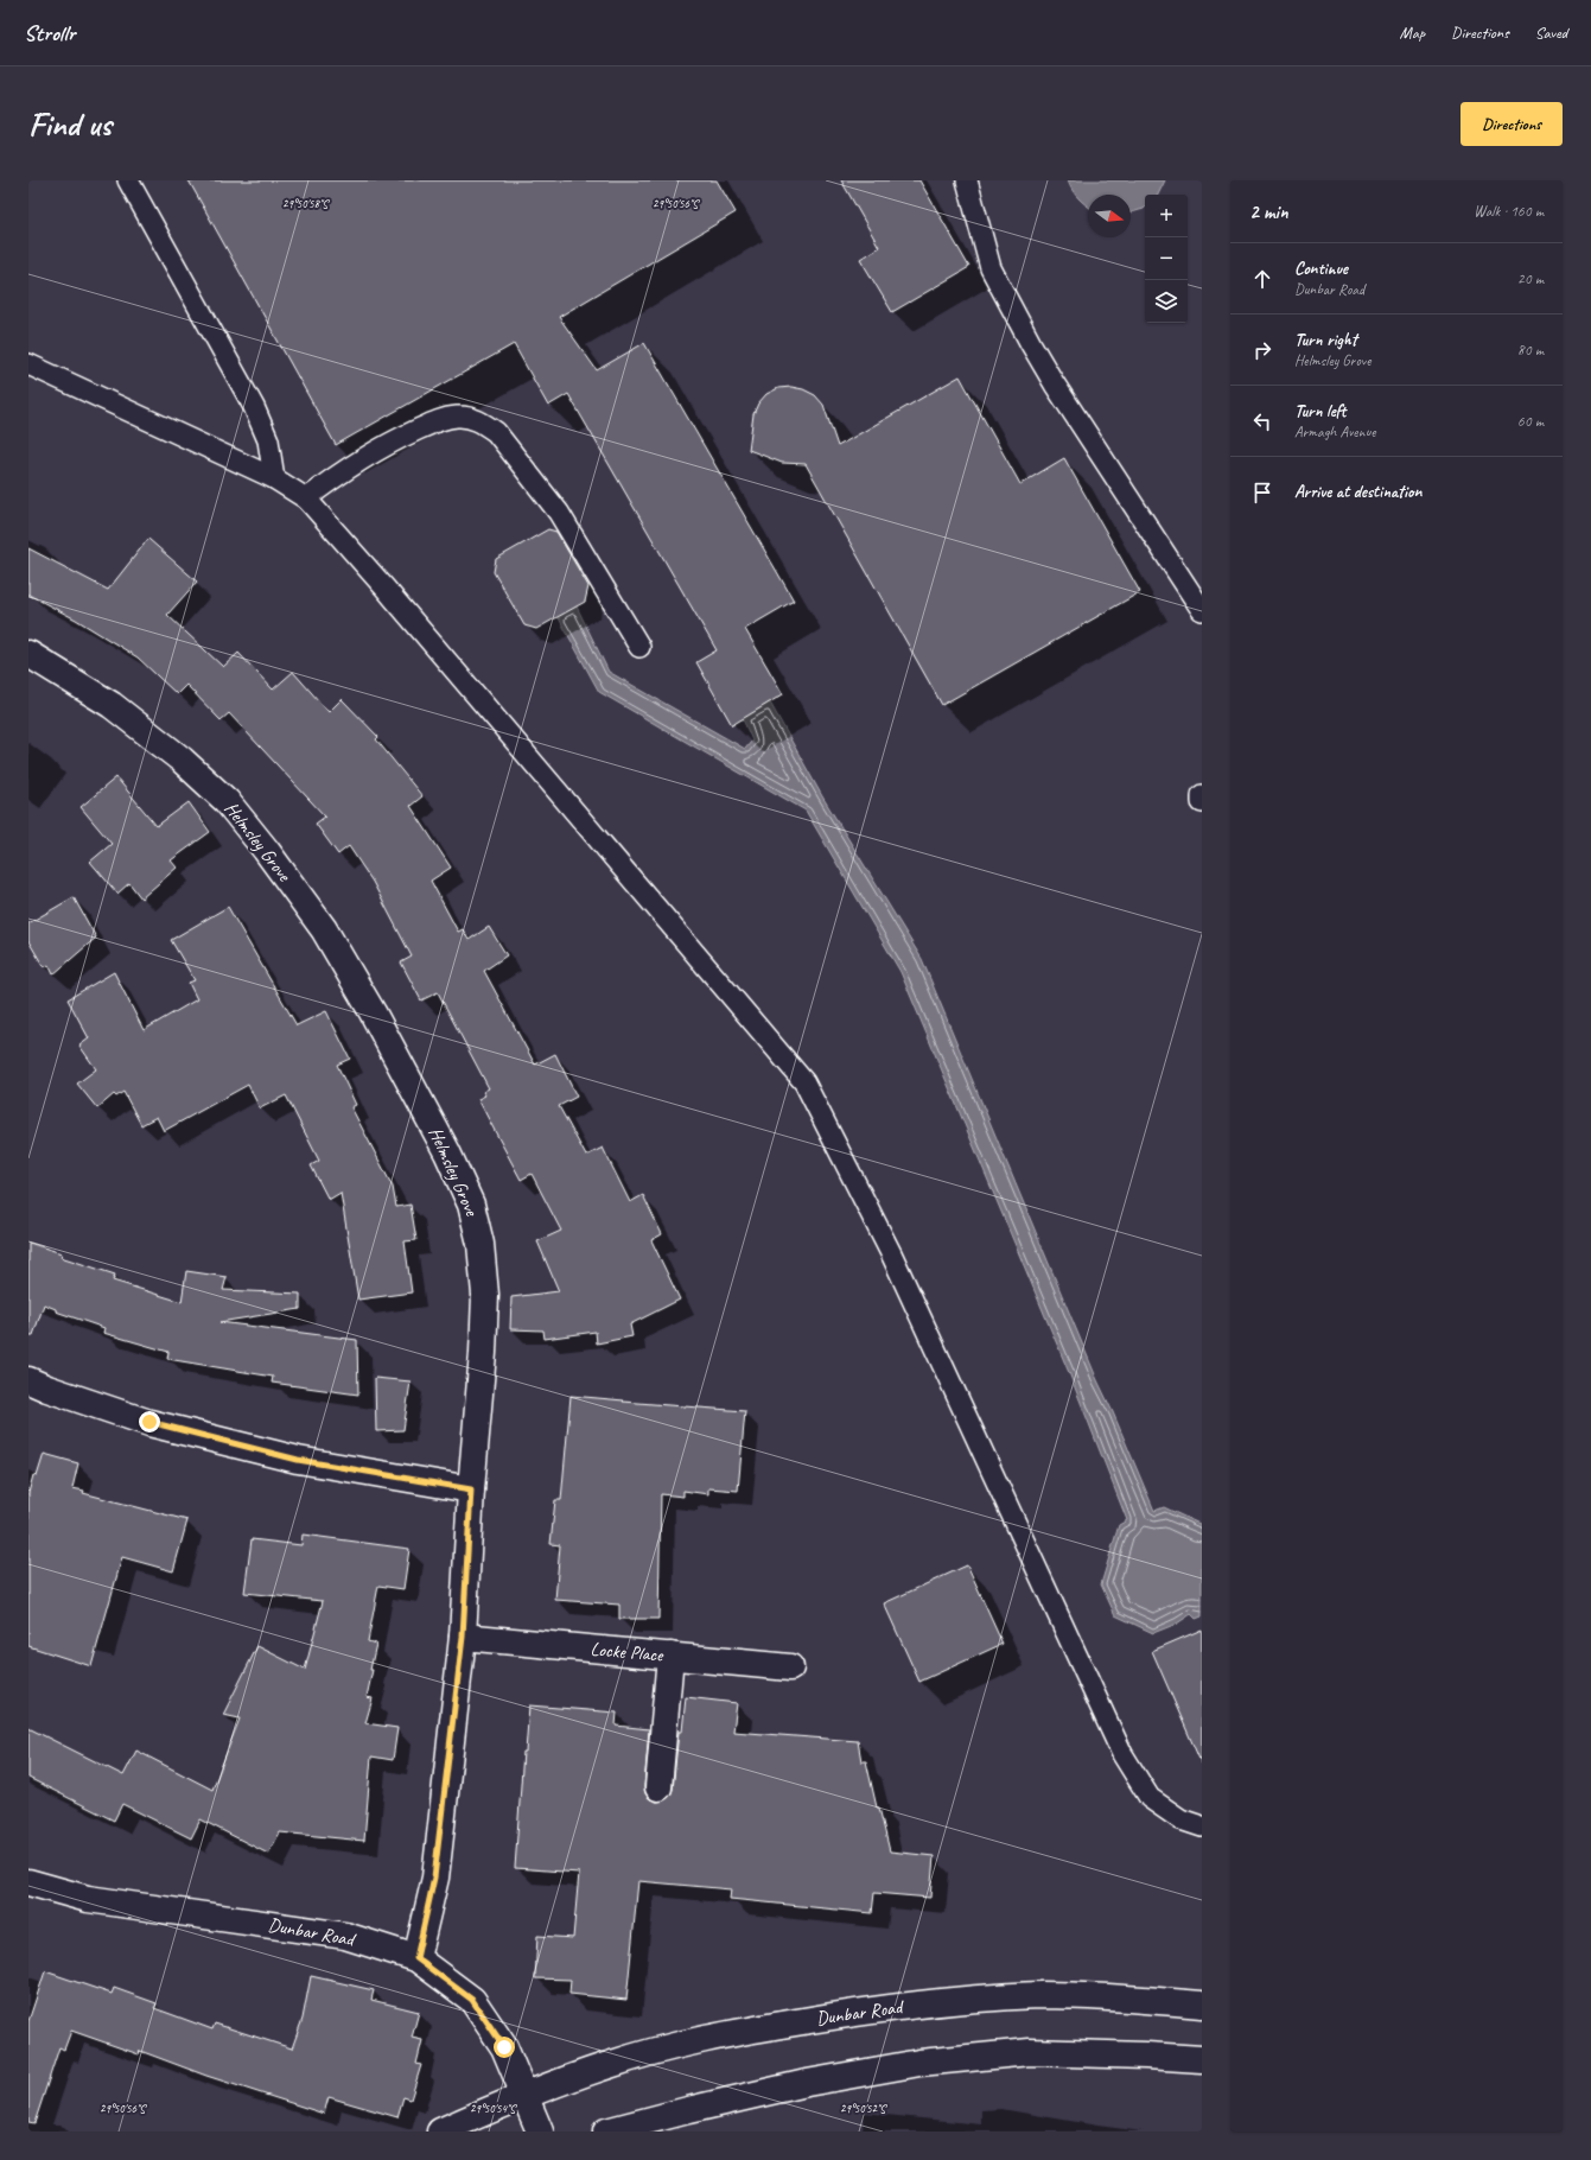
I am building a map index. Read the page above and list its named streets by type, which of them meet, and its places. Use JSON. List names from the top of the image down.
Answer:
{
  "streets": {
    "street": ["Helmsley Grove", "Locke Place", "Dunbar Road"]
  },
  "crossings": [
    ["Helmsley Grove", "Locke Place"],
    ["Helmsley Grove", "Dunbar Road"]
  ],
  "north": "right",
  "page": {
    "header": "Strollr",
    "nav": ["Map", "Directions", "Saved"],
    "buttons": "Directions",
    "title": "Find us",
    "heading": ["2 min", "Walk · 160 m"],
    "map_buttons": ["+", "−"],
    "list": [
      ["Continue", "Dunbar Road", "20 m"],
      ["Turn right", "Helmsley Grove", "80 m"],
      ["Turn left", "Armagh Avenue", "60 m"],
      "Arrive at destination"
    ]
  },
  "coordinates": [
    "29°50'58\"S",
    "29°50'56\"S",
    "29°50'54\"S",
    "29°50'52\"S"
  ]
}
